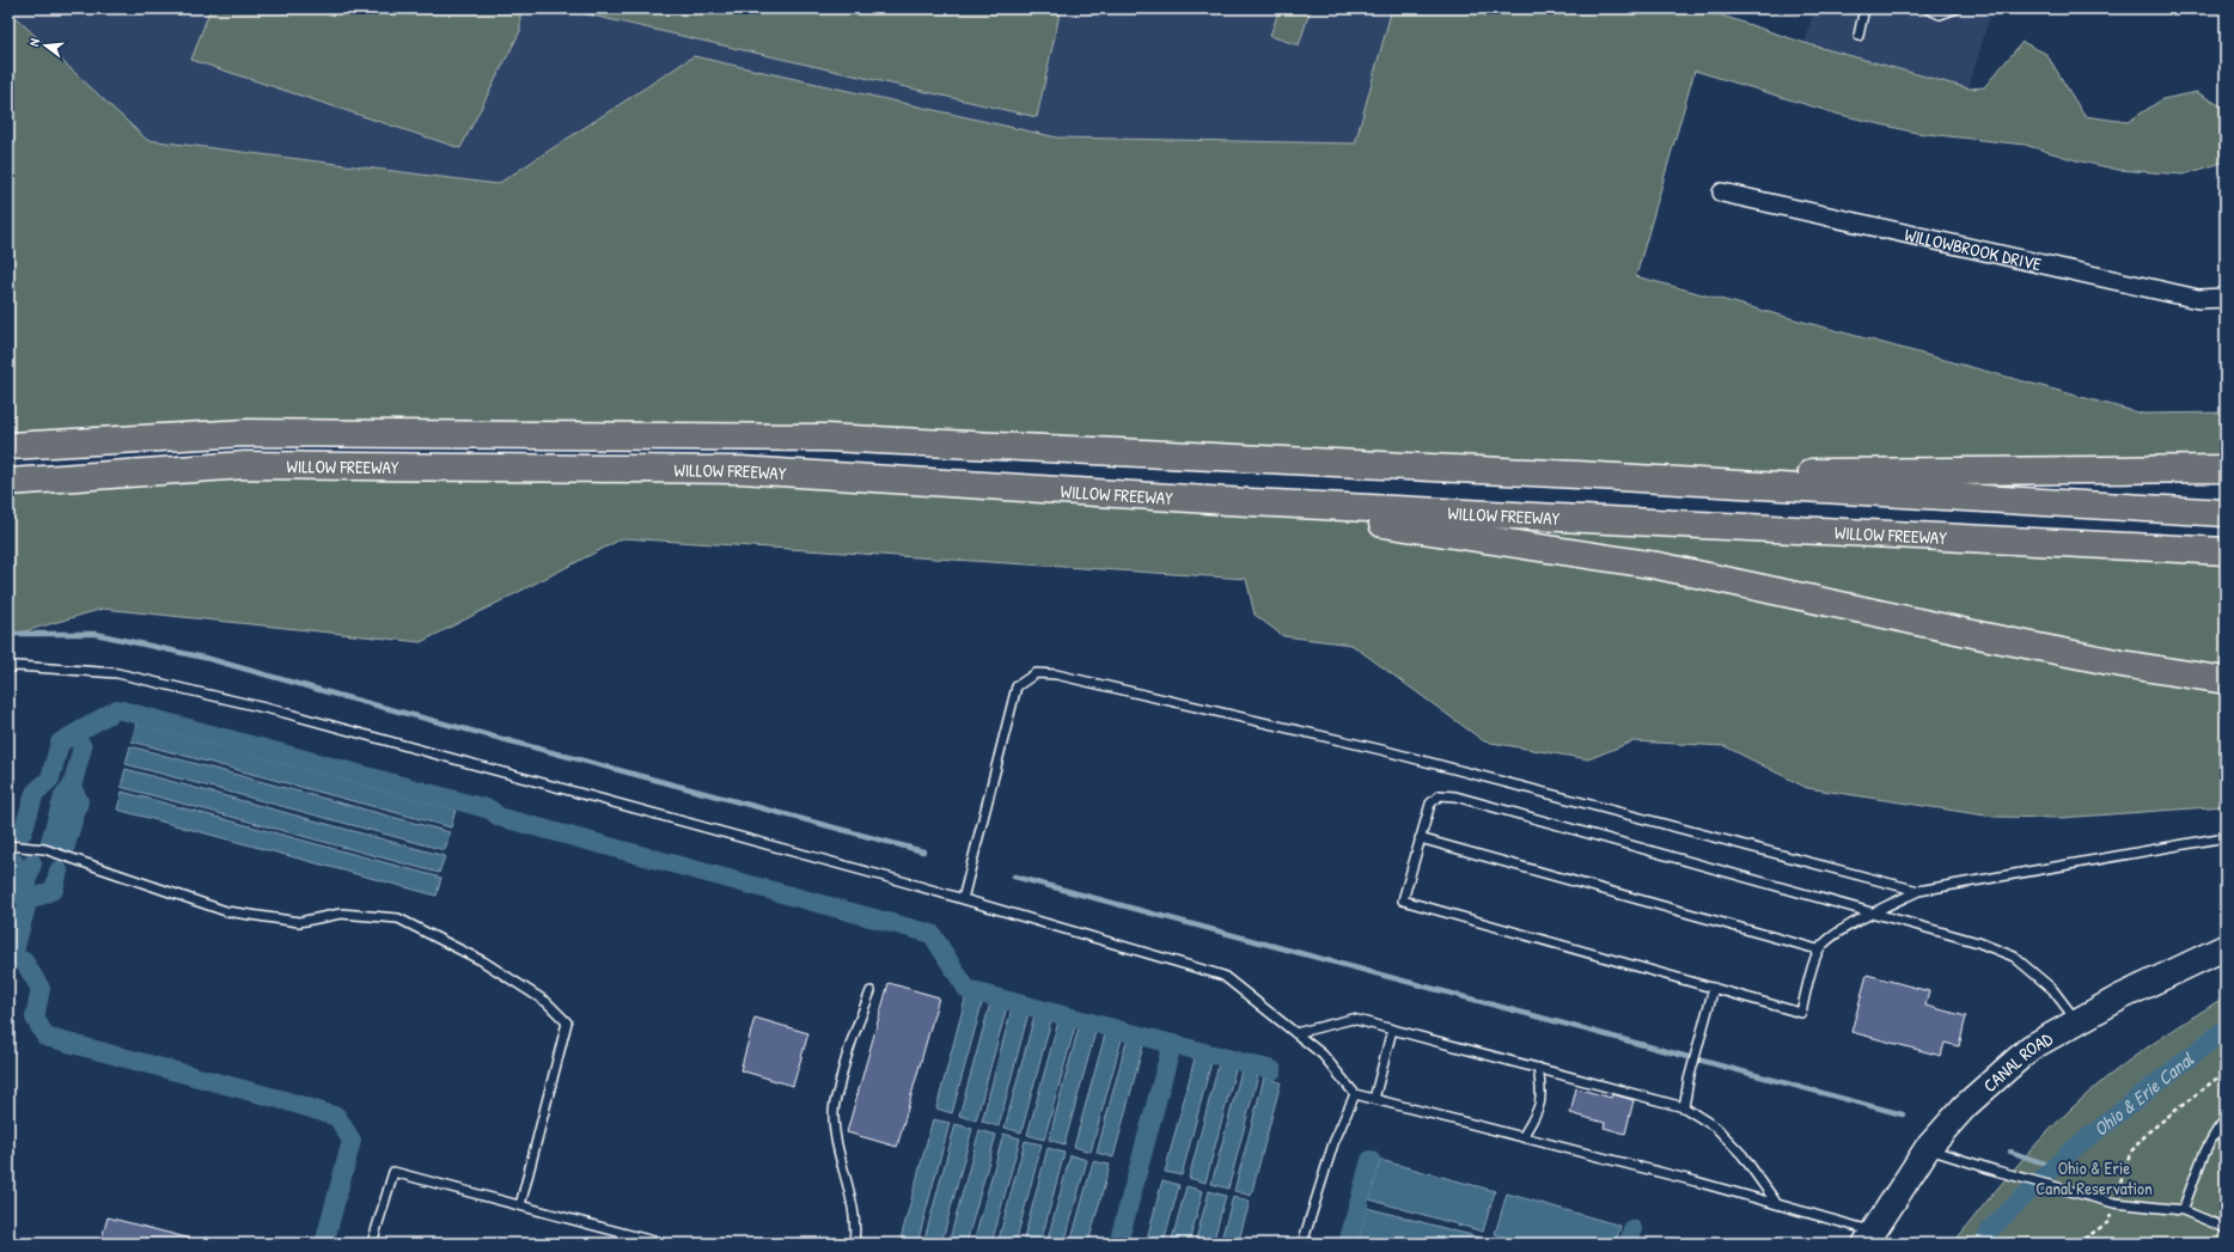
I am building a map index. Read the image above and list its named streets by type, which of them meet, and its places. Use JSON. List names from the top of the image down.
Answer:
{
  "streets": {
    "highway": ["WILLOW FREEWAY"],
    "street": ["WILLOWBROOK DRIVE", "CANAL ROAD"]
  },
  "water": ["Ohio & Erie Canal"],
  "parks": ["Ohio & Erie Canal Reservation"],
  "north": "left"
}
